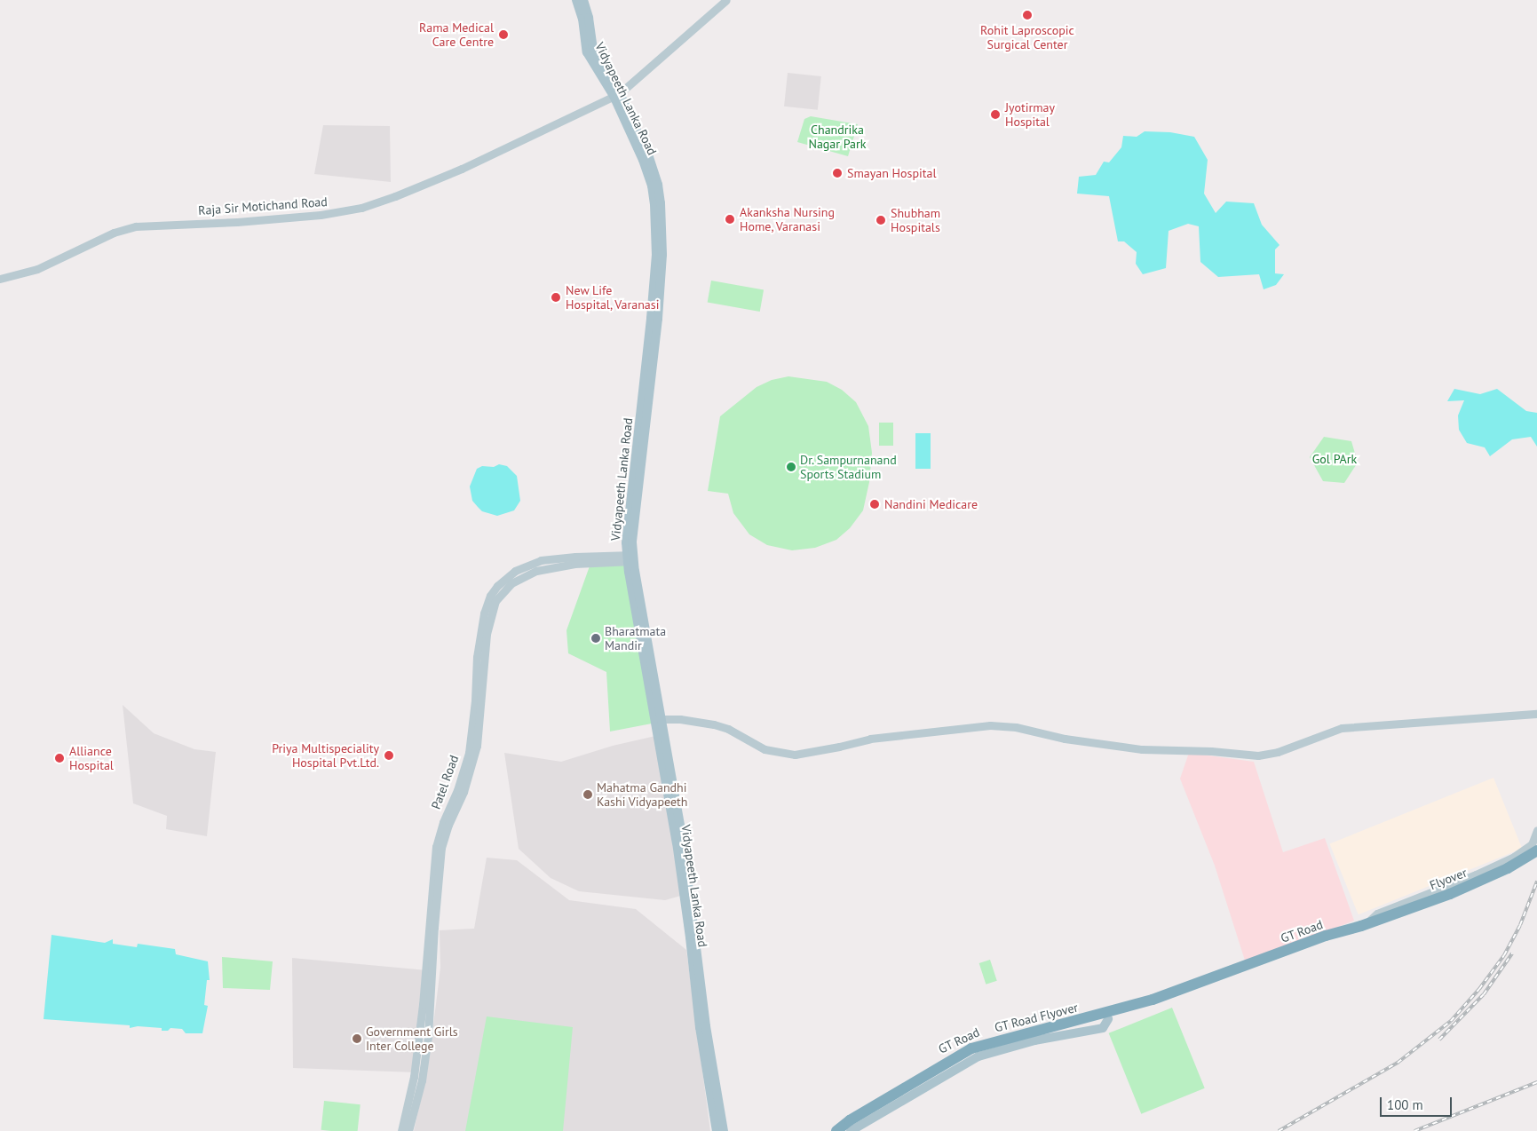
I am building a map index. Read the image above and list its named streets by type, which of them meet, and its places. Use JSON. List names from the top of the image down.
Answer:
{
  "streets": {
    "highway": ["Flyover", "GT Road", "GT Road Flyover"],
    "main road": ["Vidyapeeth Lanka Road"],
    "street": ["Raja Sir Motichand Road", "Patel Road"]
  },
  "crossings": [
    ["Vidyapeeth Lanka Road", "Raja Sir Motichand Road"],
    ["Vidyapeeth Lanka Road", "Patel Road"],
    ["Flyover", "GT Road"],
    ["GT Road", "GT Road Flyover"]
  ],
  "parks": ["Chandrika Nagar Park", "Gol PArk"],
  "places": [
    "Rohit Laproscopic Surgical Center",
    "Rama Medical Care Centre",
    "Jyotirmay Hospital",
    "Smayan Hospital",
    "Akanksha Nursing Home, Varanasi",
    "Shubham Hospitals",
    "New Life Hospital, Varanasi",
    "Dr. Sampurnanand Sports Stadium",
    "Nandini Medicare",
    "Bharatmata Mandir",
    "Priya Multispeciality Hospital Pvt.Ltd.",
    "Alliance Hospital",
    "Mahatma Gandhi Kashi Vidyapeeth",
    "Government Girls Inter College"
  ],
  "scale_bar": "100 m"
}
